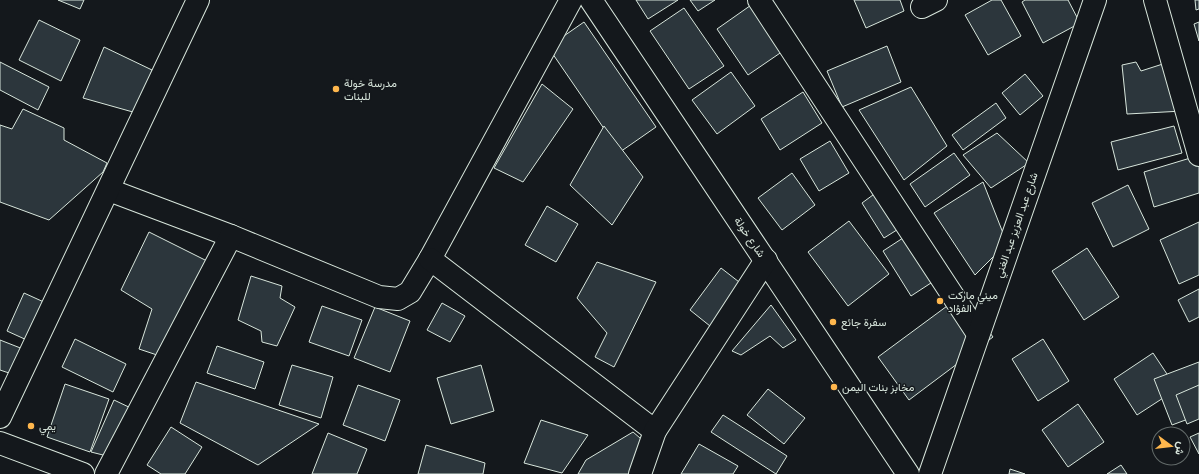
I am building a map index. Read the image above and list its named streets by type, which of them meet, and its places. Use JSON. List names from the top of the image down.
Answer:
{
  "streets": {
    "street": ["شارع عبد العزيز عبد الغني", "شارع خولة"]
  },
  "places": [
    "مدرسة خولة للبنات",
    "ميني ماركت الفؤاد",
    "سفرة جائع",
    "مخابز بنات اليمن",
    "يمي"
  ],
  "north": "right"
}
